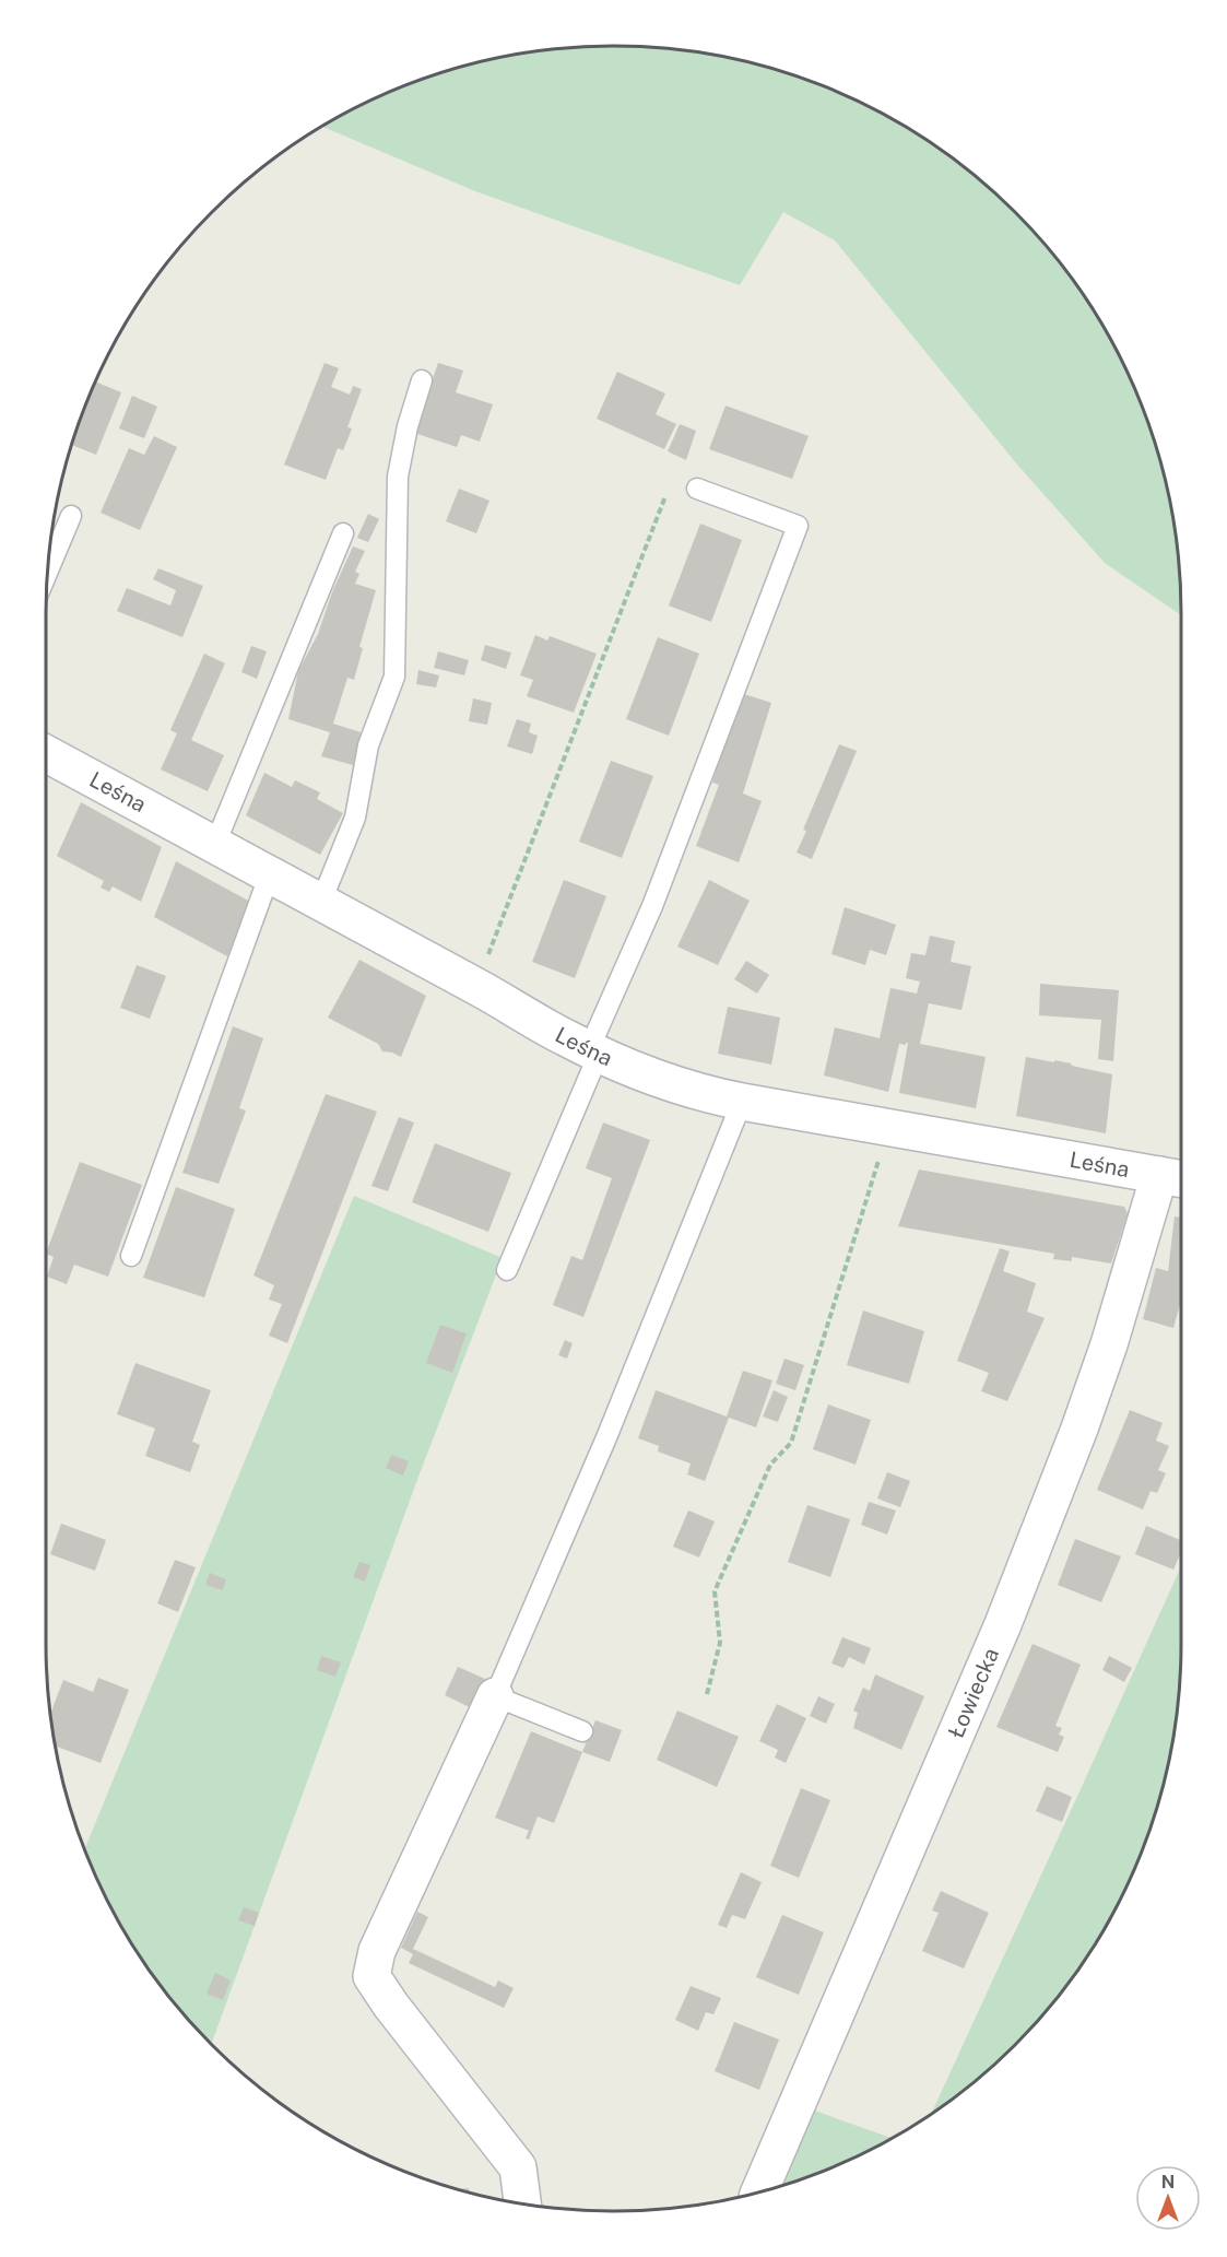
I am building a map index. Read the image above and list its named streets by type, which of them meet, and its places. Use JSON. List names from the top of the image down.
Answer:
{
  "streets": {
    "street": ["Leśna", "Łowiecka"]
  },
  "crossings": [
    ["Leśna", "Łowiecka"]
  ],
  "north": "top"
}
